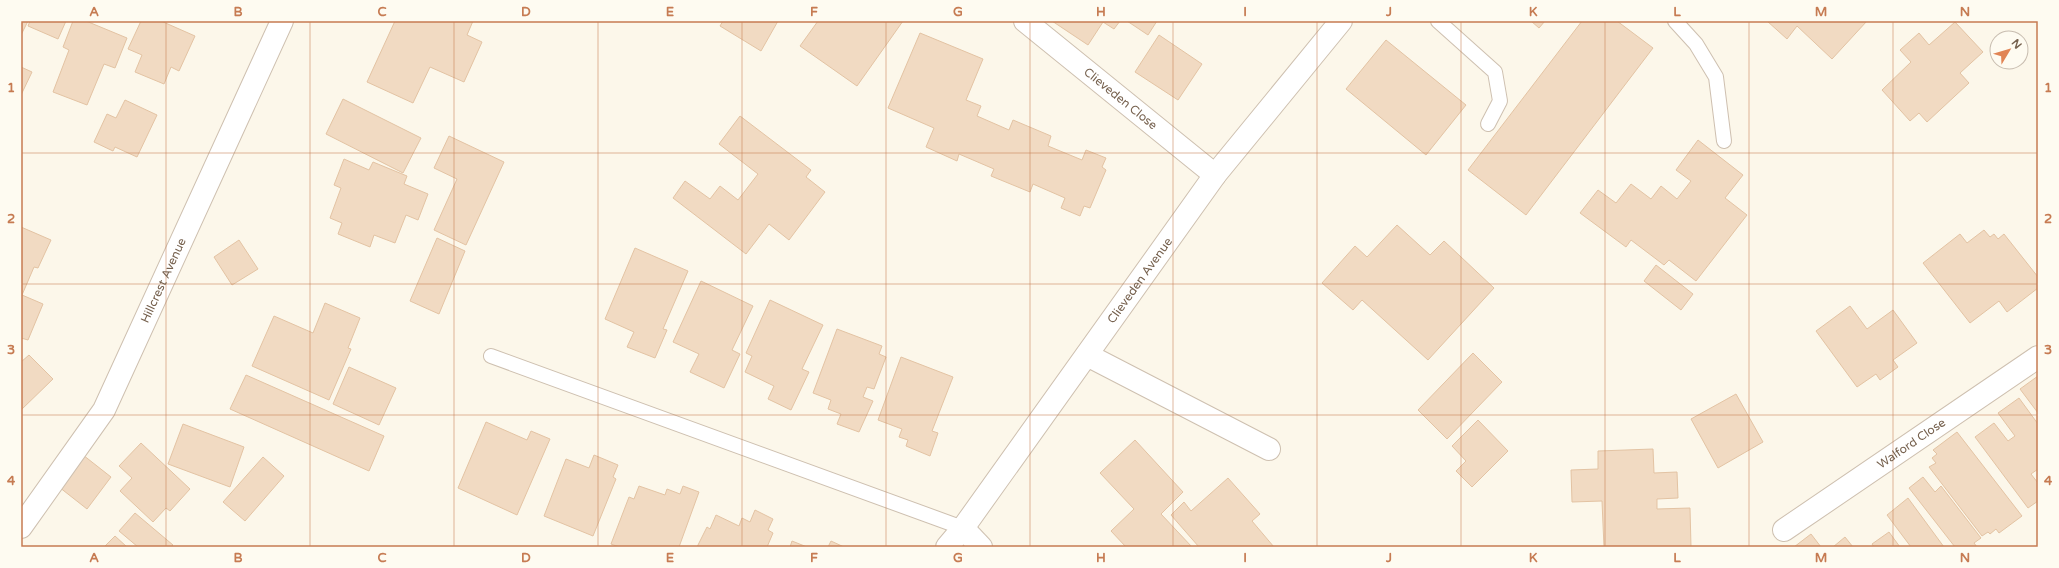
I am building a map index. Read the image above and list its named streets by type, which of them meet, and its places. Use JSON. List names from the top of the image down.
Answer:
{
  "streets": {
    "street": [
      "Clieveden Close",
      "Hillcrest Avenue",
      "Clieveden Avenue",
      "Walford Close"
    ]
  },
  "crossings": [
    ["Clieveden Close", "Clieveden Avenue"]
  ],
  "north": "top right",
  "grid": {
    "columns": [
      "A",
      "B",
      "C",
      "D",
      "E",
      "F",
      "G",
      "H",
      "I",
      "J",
      "K",
      "L",
      "M",
      "N"
    ],
    "rows": [
      "1",
      "2",
      "3",
      "4"
    ]
  }
}
